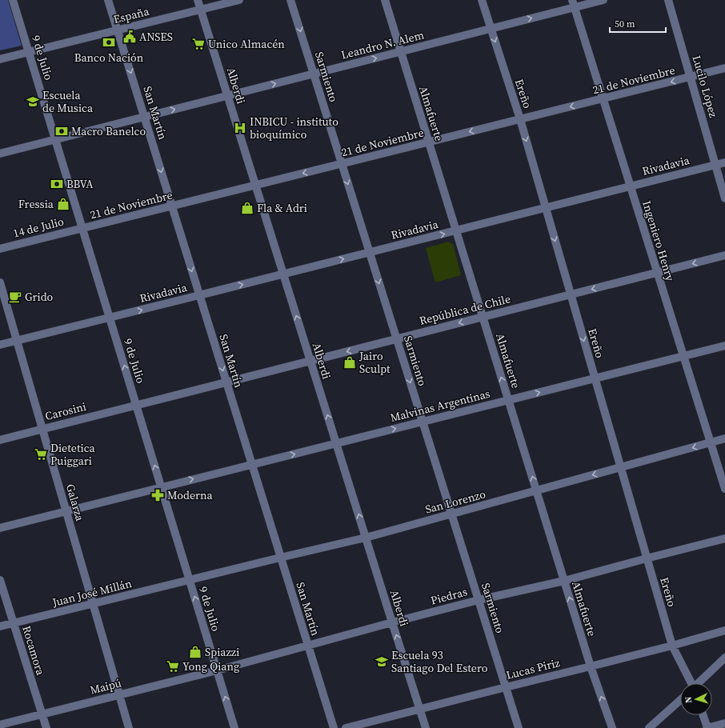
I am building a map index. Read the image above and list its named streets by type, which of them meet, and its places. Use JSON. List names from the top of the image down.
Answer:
{
  "streets": {
    "street": [
      "España",
      "Leandro N. Alem",
      "9 de Julio",
      "Sarmiento",
      "21 de Noviembre",
      "Alberdi",
      "Lucilo López",
      "Ereño",
      "San Martín",
      "Almafuerte",
      "Rivadavia",
      "14 de Julio",
      "Ingeniero Henry",
      "República de Chile",
      "Malvinas Argentinas",
      "Carosini",
      "San Lorenzo",
      "Galarza",
      "Juan José Millán",
      "Piedras",
      "Rocamora",
      "Lucas Piriz",
      "Maipú"
    ]
  },
  "crossings": [
    ["España", "9 de Julio"],
    ["España", "Alberdi"],
    ["España", "San Martín"],
    ["Leandro N. Alem", "9 de Julio"],
    ["Leandro N. Alem", "Sarmiento"],
    ["Leandro N. Alem", "Alberdi"],
    ["Leandro N. Alem", "Ereño"],
    ["Leandro N. Alem", "San Martín"],
    ["Leandro N. Alem", "Almafuerte"],
    ["Leandro N. Alem", "Ingeniero Henry"],
    ["9 de Julio", "21 de Noviembre"],
    ["9 de Julio", "Rivadavia"],
    ["9 de Julio", "14 de Julio"],
    ["9 de Julio", "República de Chile"],
    ["9 de Julio", "Malvinas Argentinas"],
    ["9 de Julio", "Carosini"],
    ["9 de Julio", "San Lorenzo"],
    ["9 de Julio", "Juan José Millán"],
    ["9 de Julio", "Piedras"],
    ["9 de Julio", "Maipú"],
    ["Sarmiento", "21 de Noviembre"],
    ["Sarmiento", "Rivadavia"],
    ["Sarmiento", "República de Chile"],
    ["Sarmiento", "Malvinas Argentinas"],
    ["Sarmiento", "San Lorenzo"],
    ["Sarmiento", "Piedras"],
    ["Sarmiento", "Lucas Piriz"],
    ["21 de Noviembre", "Alberdi"],
    ["21 de Noviembre", "Lucilo López"],
    ["21 de Noviembre", "Ereño"],
    ["21 de Noviembre", "San Martín"],
    ["21 de Noviembre", "Almafuerte"],
    ["21 de Noviembre", "14 de Julio"],
    ["21 de Noviembre", "Ingeniero Henry"],
    ["Alberdi", "Rivadavia"],
    ["Alberdi", "República de Chile"],
    ["Alberdi", "Malvinas Argentinas"],
    ["Alberdi", "San Lorenzo"],
    ["Alberdi", "Piedras"],
    ["Alberdi", "Lucas Piriz"],
    ["Lucilo López", "Rivadavia"],
    ["Ereño", "Rivadavia"],
    ["Ereño", "República de Chile"],
    ["Ereño", "Malvinas Argentinas"],
    ["Ereño", "San Lorenzo"],
    ["Ereño", "Piedras"],
    ["Ereño", "Lucas Piriz"],
    ["San Martín", "Rivadavia"],
    ["San Martín", "República de Chile"],
    ["San Martín", "Malvinas Argentinas"],
    ["San Martín", "San Lorenzo"],
    ["San Martín", "Piedras"],
    ["Almafuerte", "Rivadavia"],
    ["Almafuerte", "República de Chile"],
    ["Almafuerte", "Malvinas Argentinas"],
    ["Almafuerte", "San Lorenzo"],
    ["Almafuerte", "Piedras"],
    ["Almafuerte", "Lucas Piriz"],
    ["Rivadavia", "Ingeniero Henry"],
    ["Rivadavia", "Galarza"],
    ["Ingeniero Henry", "República de Chile"],
    ["Ingeniero Henry", "Malvinas Argentinas"],
    ["Ingeniero Henry", "San Lorenzo"],
    ["República de Chile", "Carosini"],
    ["Malvinas Argentinas", "Galarza"],
    ["Carosini", "Galarza"],
    ["San Lorenzo", "Juan José Millán"],
    ["Galarza", "Juan José Millán"],
    ["Galarza", "Maipú"],
    ["Juan José Millán", "Rocamora"],
    ["Piedras", "Maipú"],
    ["Rocamora", "Maipú"]
  ],
  "one_way": [
    "Leandro N. Alem",
    "9 de Julio",
    "Sarmiento",
    "21 de Noviembre",
    "Alberdi",
    "Ereño",
    "San Martín",
    "Almafuerte",
    "Rivadavia",
    "República de Chile",
    "Malvinas Argentinas"
  ],
  "places": {
    "public building": ["ANSES"],
    "bank": ["Banco Nación", "Macro Banelco", "BBVA"],
    "supermarket": ["Unico Almacén", "Dietetica Puiggari", "Yong Qiang"],
    "school or university": ["Escuela de Musica", "Escuela 93 Santiago Del Estero"],
    "hospital": ["INBICU - instituto bioquímico"],
    "shop": [
      "Fressia",
      "Fla & Adri",
      "Jairo Sculpt",
      "Spiazzi"
    ],
    "cafe": ["Grido"],
    "pharmacy": ["Moderna"]
  },
  "scale_bar": "50 m",
  "north": "left"
}
